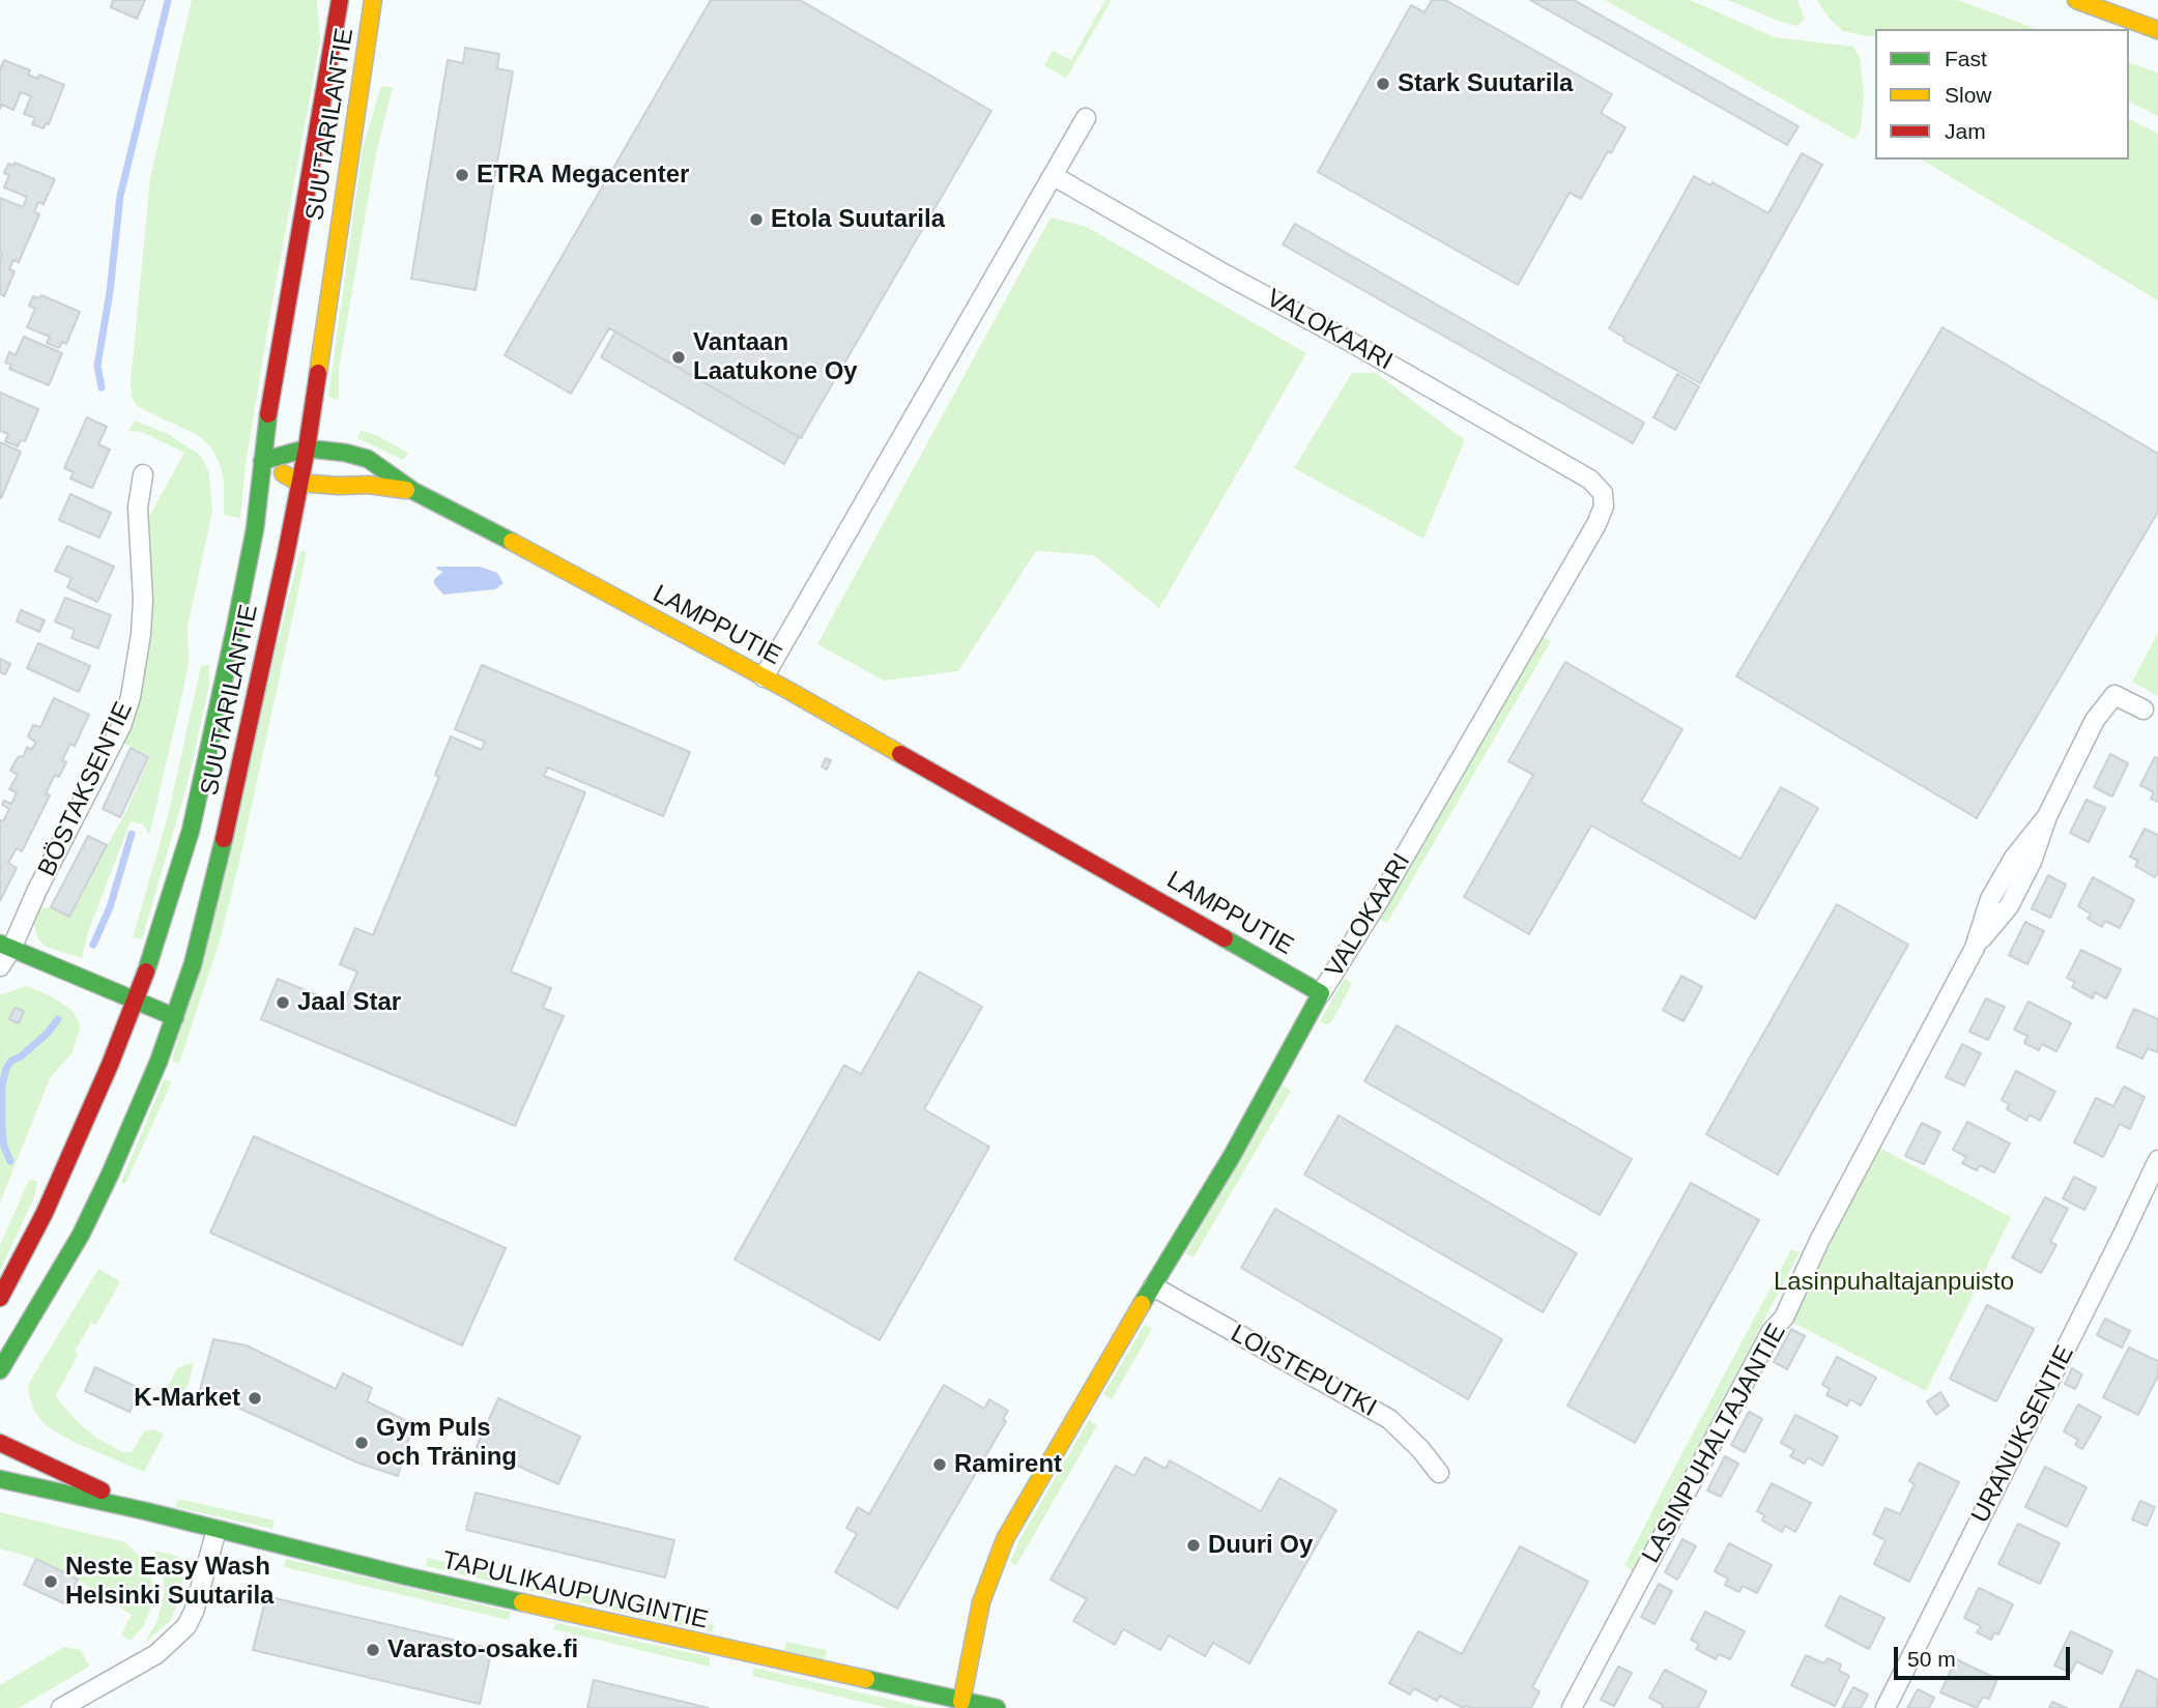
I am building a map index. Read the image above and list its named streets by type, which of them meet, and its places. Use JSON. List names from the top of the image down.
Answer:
{
  "streets": {
    "main road": ["SUUTARILANTIE", "LAMPPUTIE", "TAPULIKAUPUNGINTIE"],
    "street": [
      "VALOKAARI",
      "BÖSTAKSENTIE",
      "LOISTEPUTKI",
      "URANUKSENTIE",
      "LASINPUHALTAJANTIE"
    ]
  },
  "crossings": [
    ["SUUTARILANTIE", "LAMPPUTIE"],
    ["VALOKAARI", "LAMPPUTIE"]
  ],
  "parks": ["Lasinpuhaltajanpuisto"],
  "places": [
    "Stark Suutarila",
    "ETRA Megacenter",
    "Etola Suutarila",
    "Vantaan Laatukone Oy",
    "Jaal Star",
    "K-Market",
    "Gym Puls och Träning",
    "Ramirent",
    "Duuri Oy",
    "Neste Easy Wash Helsinki Suutarila",
    "Varasto-osake.fi"
  ],
  "legend": ["Fast", "Slow", "Jam"],
  "scale_bar": "50 m"
}
